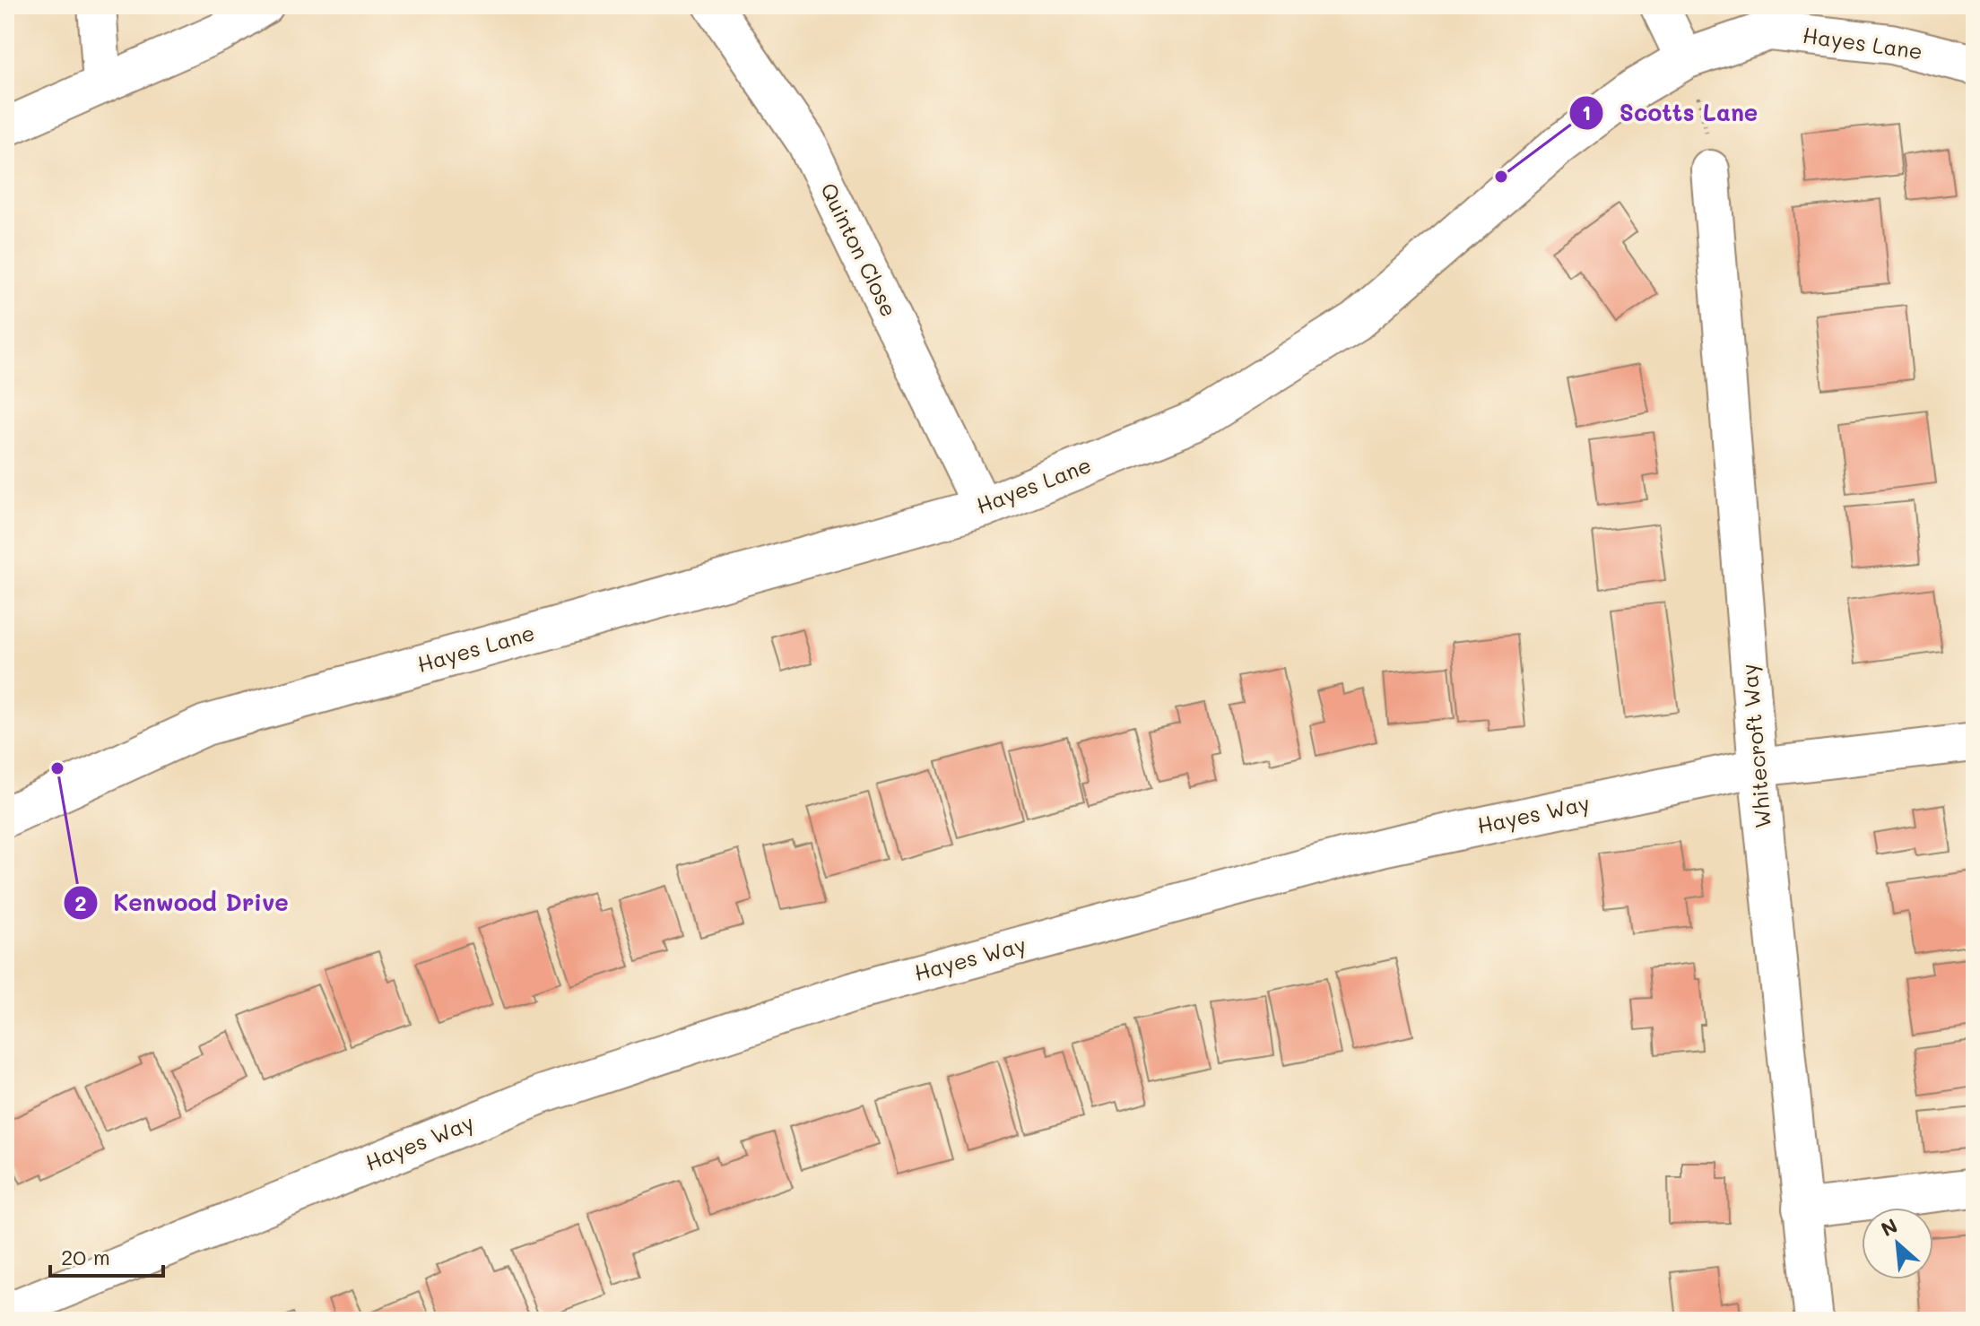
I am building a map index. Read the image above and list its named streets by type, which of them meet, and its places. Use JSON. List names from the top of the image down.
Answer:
{
  "streets": {
    "main road": ["Hayes Lane"],
    "street": ["Quinton Close", "Whitecroft Way", "Hayes Way"]
  },
  "crossings": [
    ["Hayes Lane", "Quinton Close"],
    ["Whitecroft Way", "Hayes Way"]
  ],
  "places": ["Scotts Lane", "Kenwood Drive"],
  "scale_bar": "20 m",
  "north": "top left"
}
